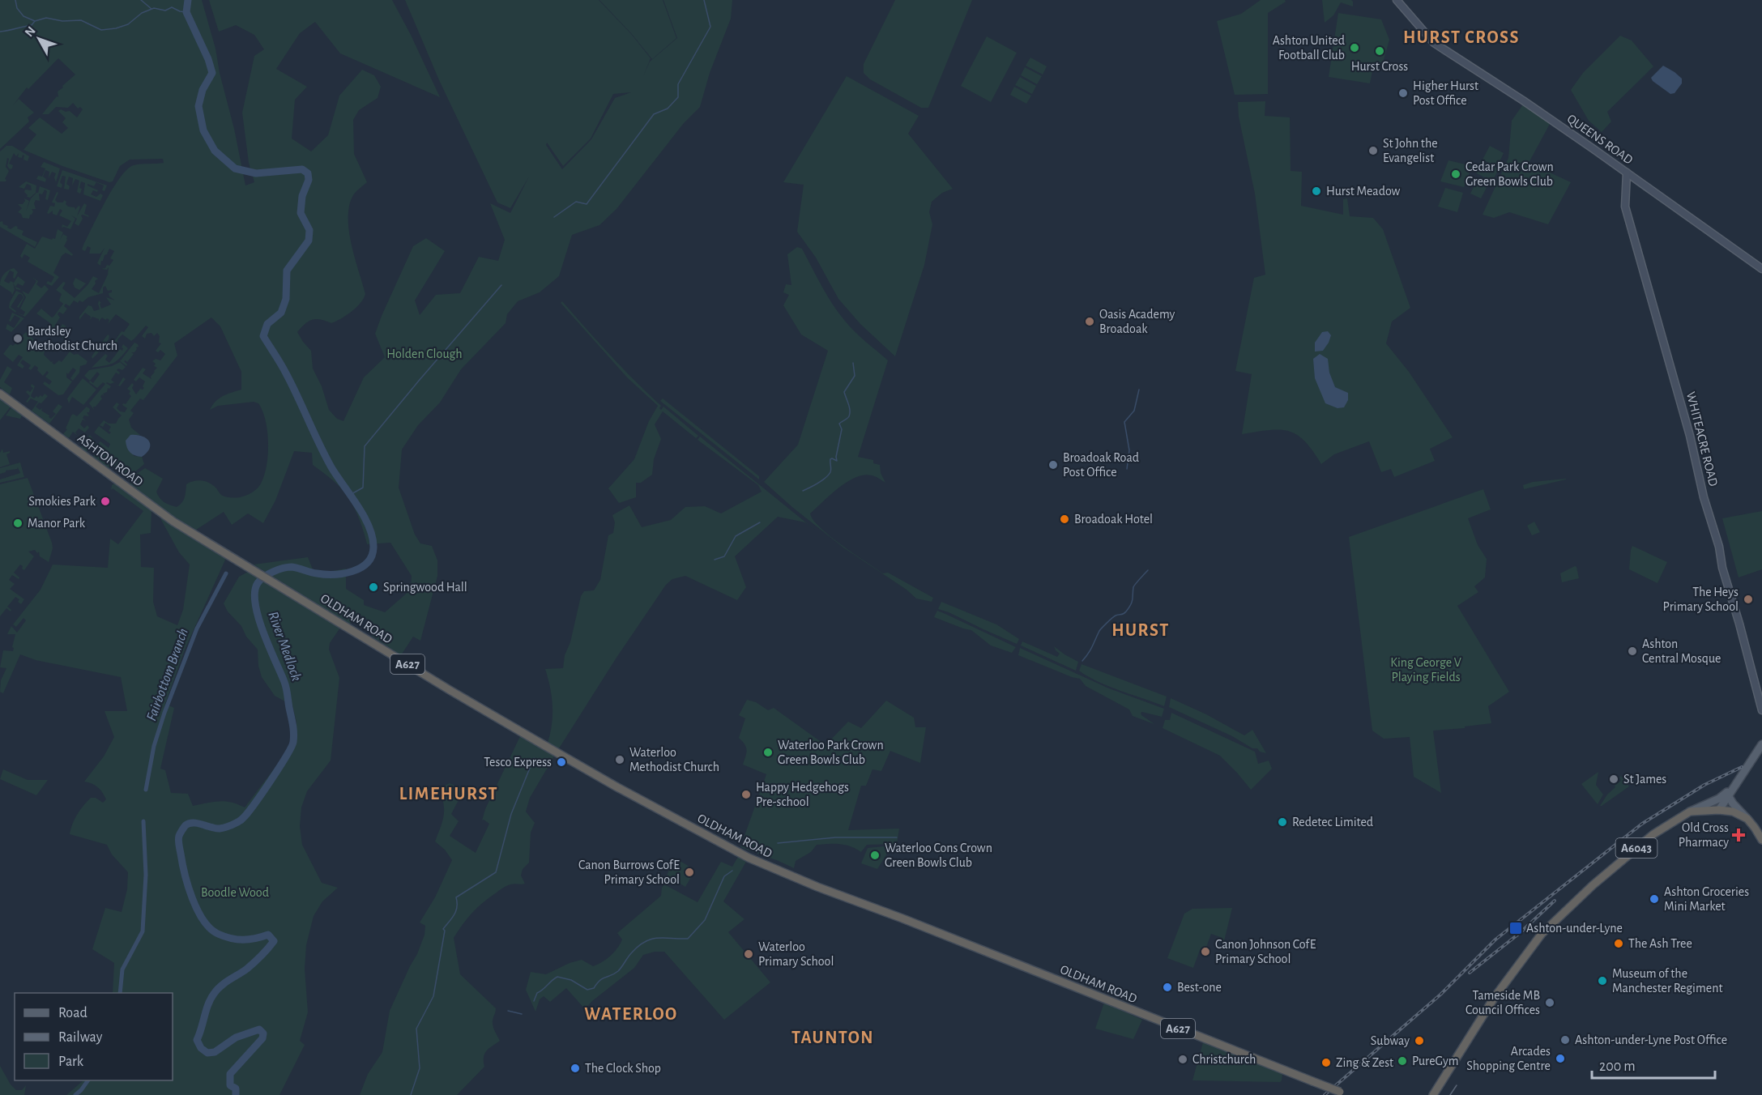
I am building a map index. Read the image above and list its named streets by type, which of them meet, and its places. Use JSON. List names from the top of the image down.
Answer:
{
  "streets": {
    "highway": [
      "ASHTON ROAD",
      "OLDHAM ROAD",
      "A627",
      "A6043"
    ],
    "main road": ["QUEENS ROAD", "WHITEACRE ROAD"]
  },
  "crossings": [
    ["QUEENS ROAD", "WHITEACRE ROAD"],
    ["ASHTON ROAD", "OLDHAM ROAD"]
  ],
  "districts": [
    "HURST CROSS",
    "HURST",
    "LIMEHURST",
    "WATERLOO",
    "TAUNTON"
  ],
  "water": ["River Medlock", "Fairbottom Branch"],
  "parks": ["Holden Clough", "King George V Playing Fields", "Boodle Wood"],
  "places": {
    "other": [
      "Ashton United Football Club",
      "Hurst Cross",
      "Higher Hurst Post Office",
      "St John the Evangelist",
      "Cedar Park Crown Green Bowls Club",
      "Hurst Meadow",
      "Oasis Academy Broadoak",
      "Bardsley Methodist Church",
      "Broadoak Road Post Office",
      "Smokies Park",
      "Broadoak Hotel",
      "Manor Park",
      "Springwood Hall",
      "The Heys Primary School",
      "Ashton Central Mosque",
      "Waterloo Park Crown Green Bowls Club",
      "Waterloo Methodist Church",
      "Tesco Express",
      "St James",
      "Happy Hedgehogs Pre-school",
      "Redetec Limited",
      "Waterloo Cons Crown Green Bowls Club",
      "Canon Burrows CofE Primary School",
      "Ashton Groceries Mini Market",
      "The Ash Tree",
      "Canon Johnson CofE Primary School",
      "Waterloo Primary School",
      "Museum of the Manchester Regiment",
      "Best-one",
      "Tameside MB Council Offices",
      "Ashton-under-Lyne Post Office",
      "Subway",
      "Arcades Shopping Centre",
      "Christchurch",
      "PureGym",
      "Zing & Zest",
      "The Clock Shop"
    ],
    "health": ["Old Cross Pharmacy"],
    "transit": ["Ashton-under-Lyne"]
  },
  "legend": ["Road", "Railway", "Park"],
  "scale_bar": "200 m",
  "north": "top left"
}
